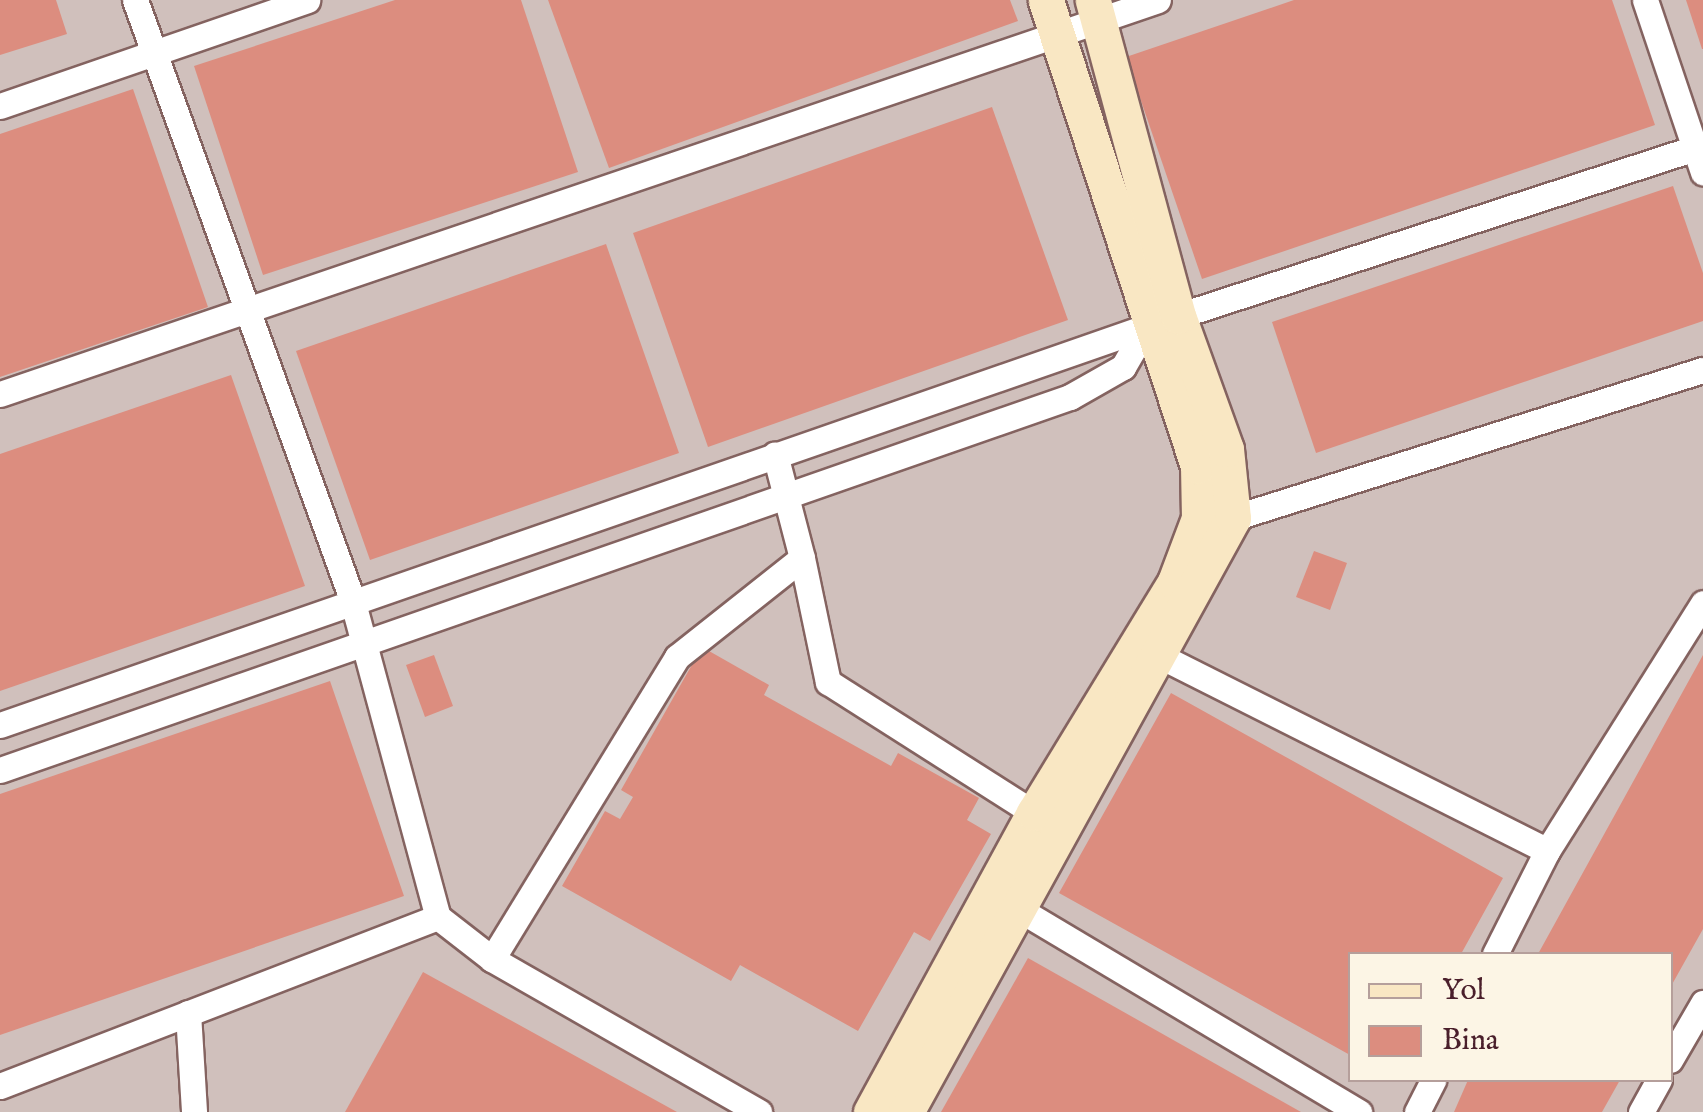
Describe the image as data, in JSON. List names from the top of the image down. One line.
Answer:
{"legend":["Yol","Bina"]}
